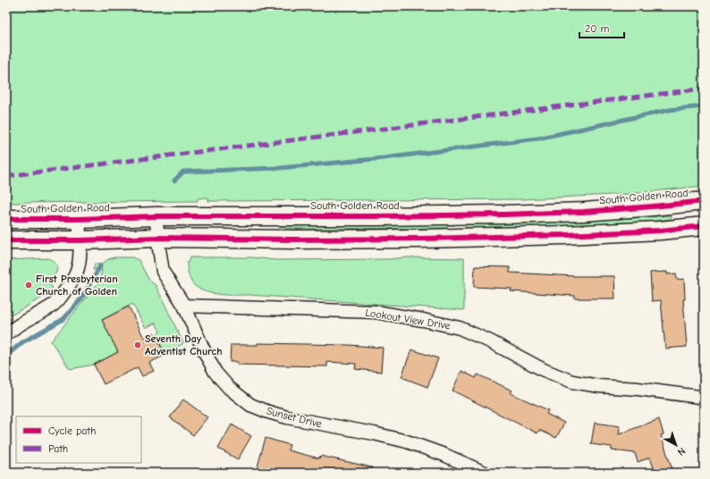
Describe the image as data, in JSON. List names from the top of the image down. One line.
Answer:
{"streets":{"main road":["South Golden Road"],"street":["Lookout View Drive","Sunset Drive"]},"crossings":[["South Golden Road","Sunset Drive"],["Lookout View Drive","Sunset Drive"]],"places":["First Presbyterian Church of Golden","Seventh Day Adventist Church"],"legend":["Cycle path","Path"],"scale_bar":"20 m","north":"bottom right"}
